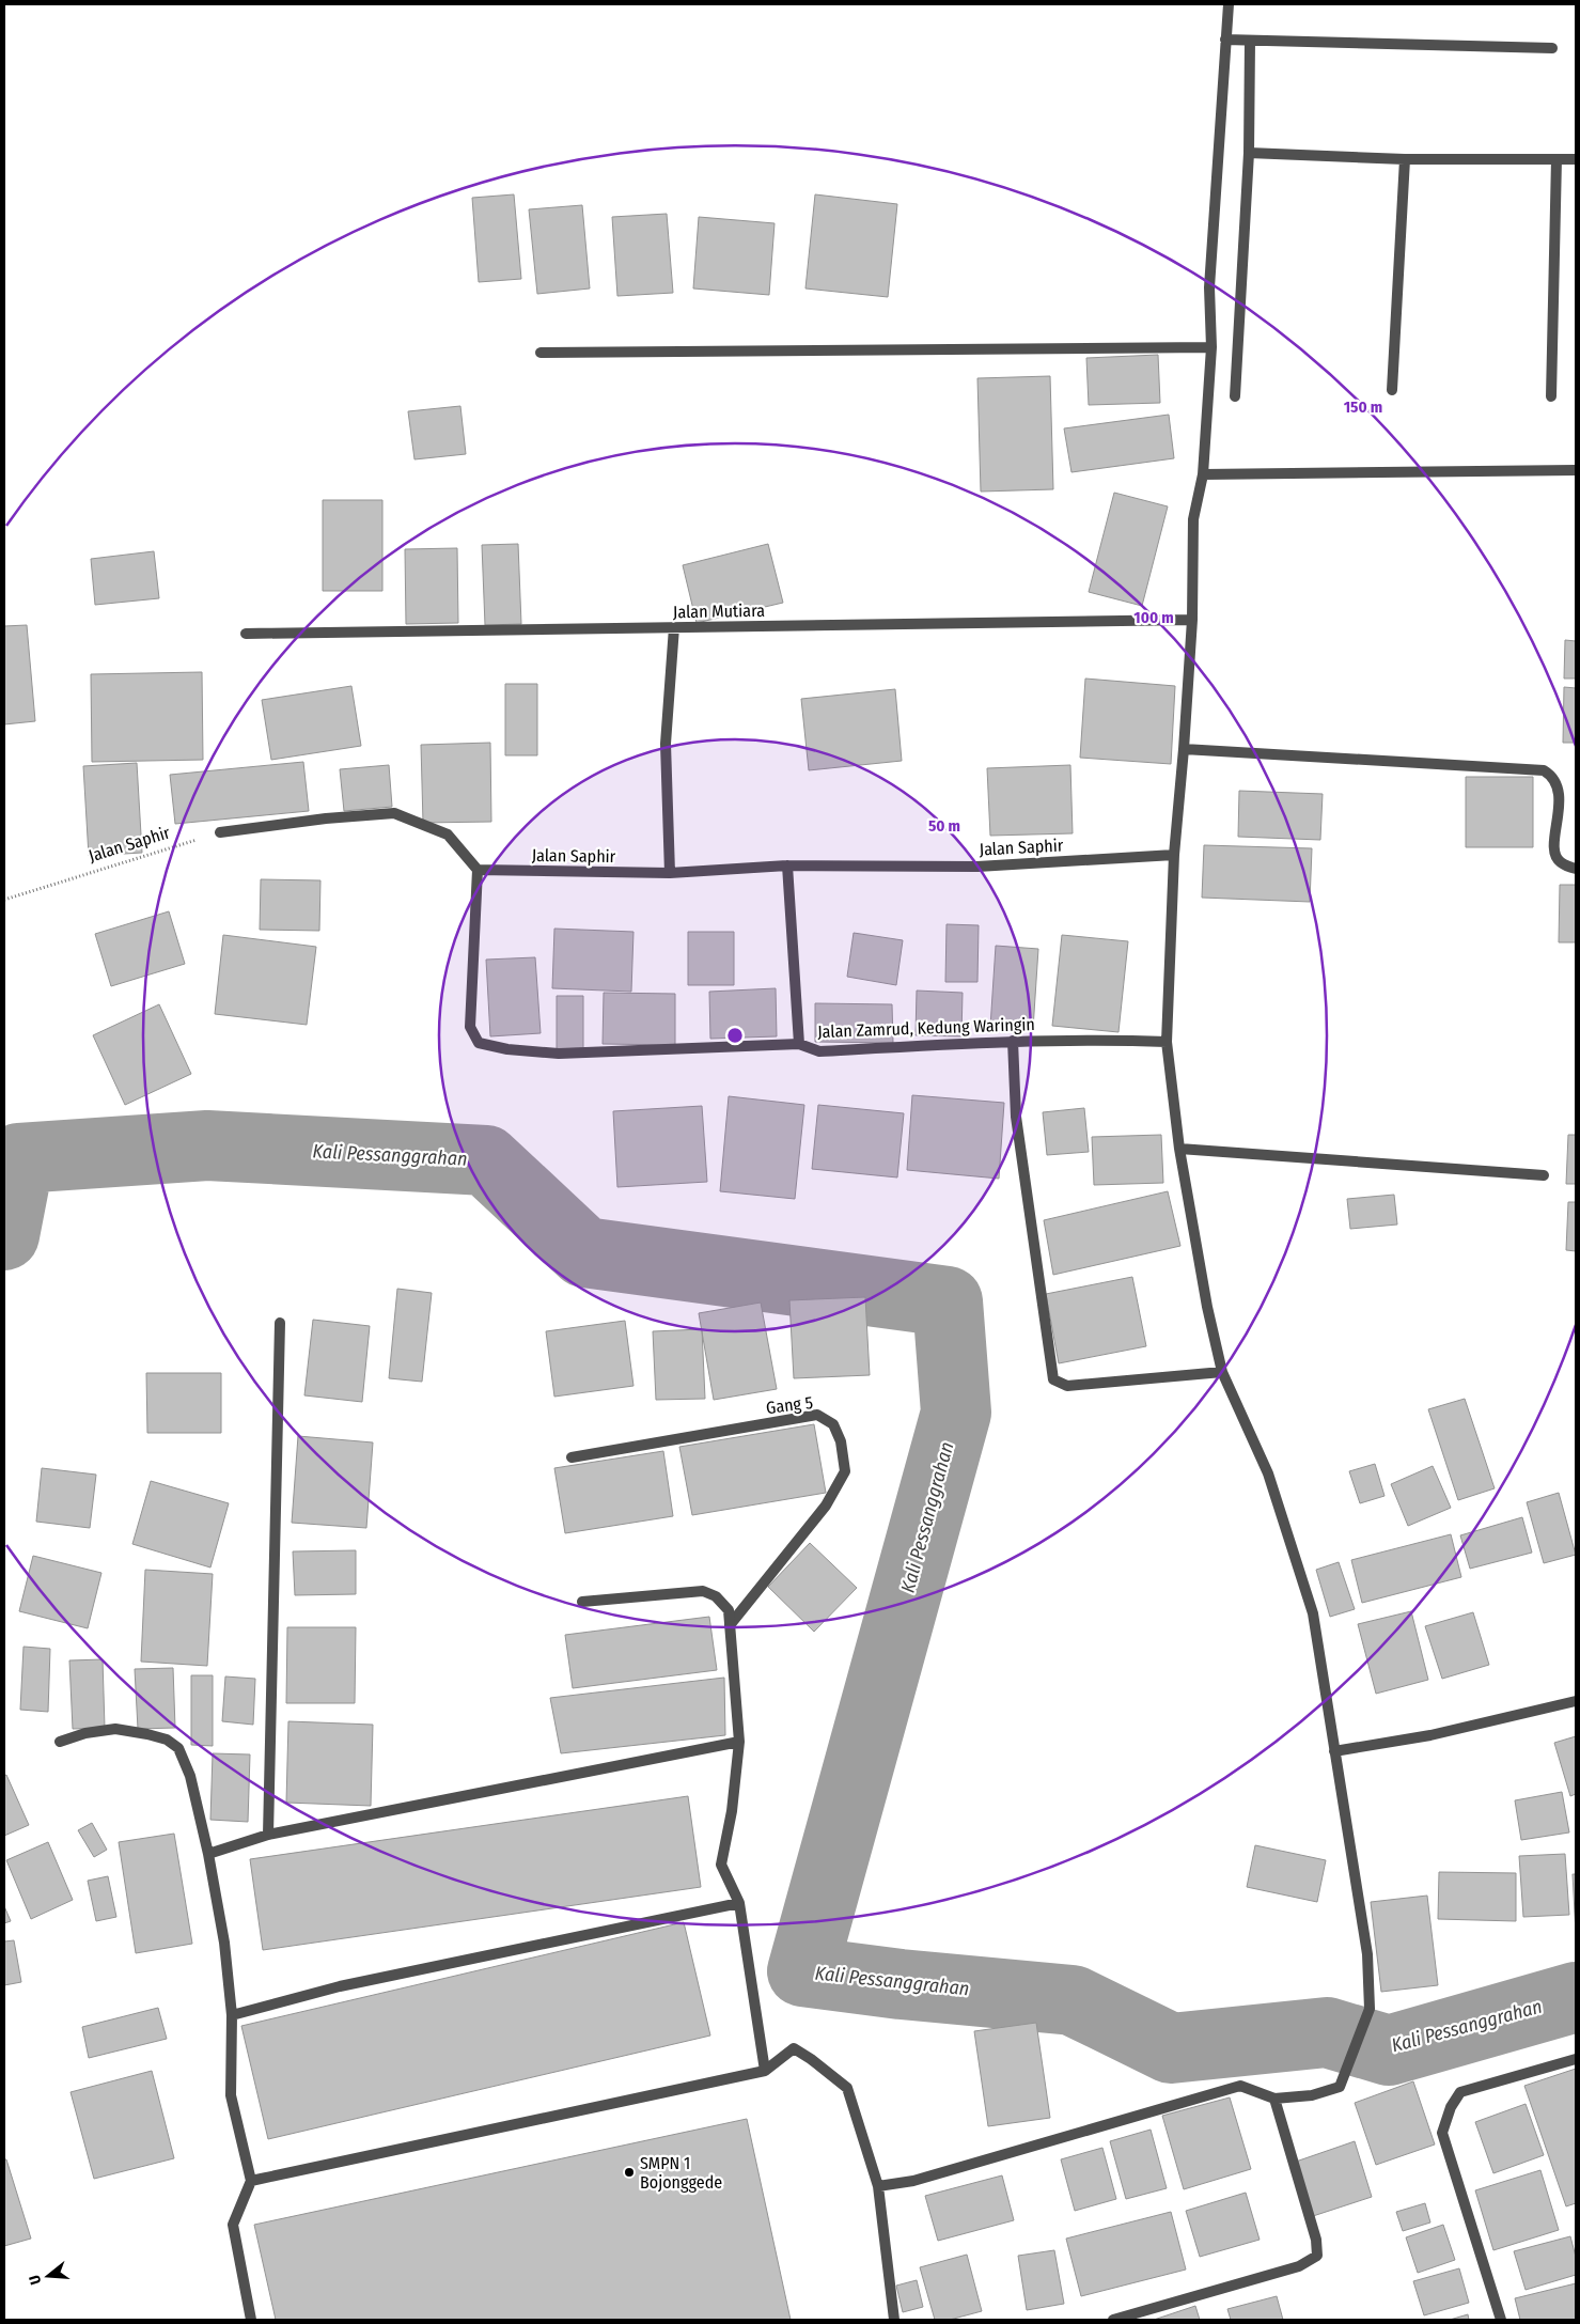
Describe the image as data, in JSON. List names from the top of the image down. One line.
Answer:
{"streets":{"street":["Jalan Mutiara","Jalan Saphir","Jalan Zamrud, Kedung Waringin","Gang 5"]},"crossings":[["Jalan Saphir","Jalan Zamrud, Kedung Waringin"]],"water":["Kali Pessanggrahan"],"places":["SMPN 1 Bojonggede"],"north":"left","rings":["150 m","100 m","50 m"]}
